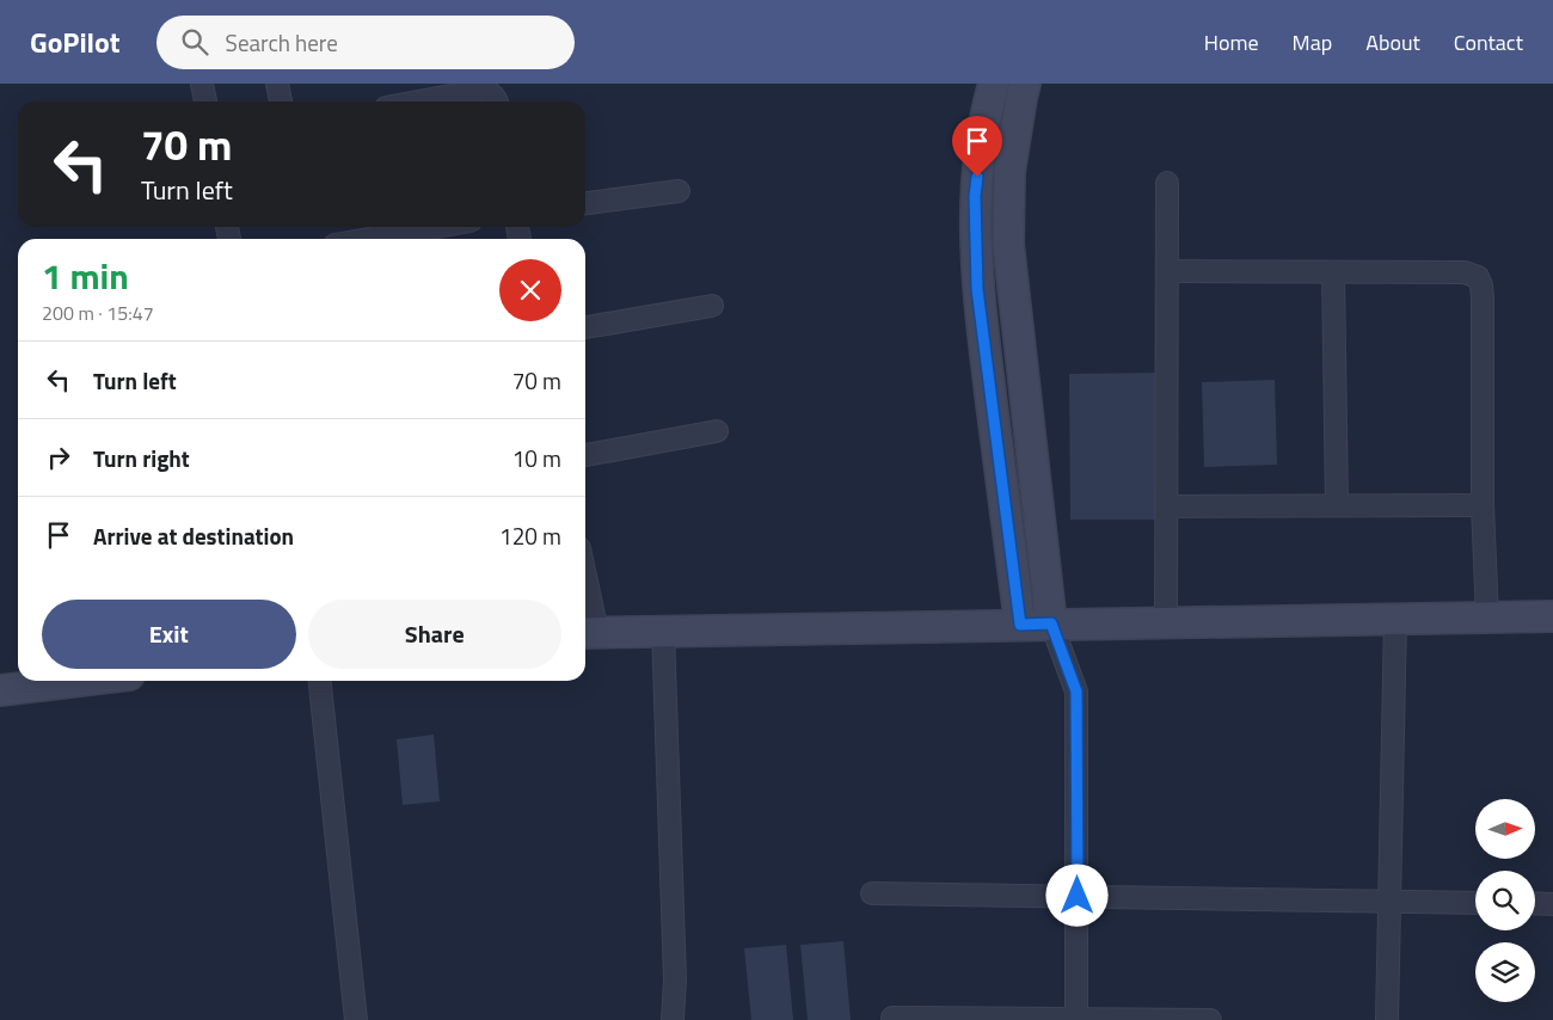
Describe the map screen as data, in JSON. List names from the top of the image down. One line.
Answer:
{"north":"right","page":{"header":"GoPilot","search":"Search here","nav":["Home","Map","About","Contact"],"turn":["70 m","Turn left"],"heading":["1 min","200 m · 15:47"],"list":[{"name":"Turn left","value":"70 m"},{"name":"Turn right","value":"10 m"},{"name":"Arrive at destination","value":"120 m"}],"buttons":["Exit","Share"]}}
